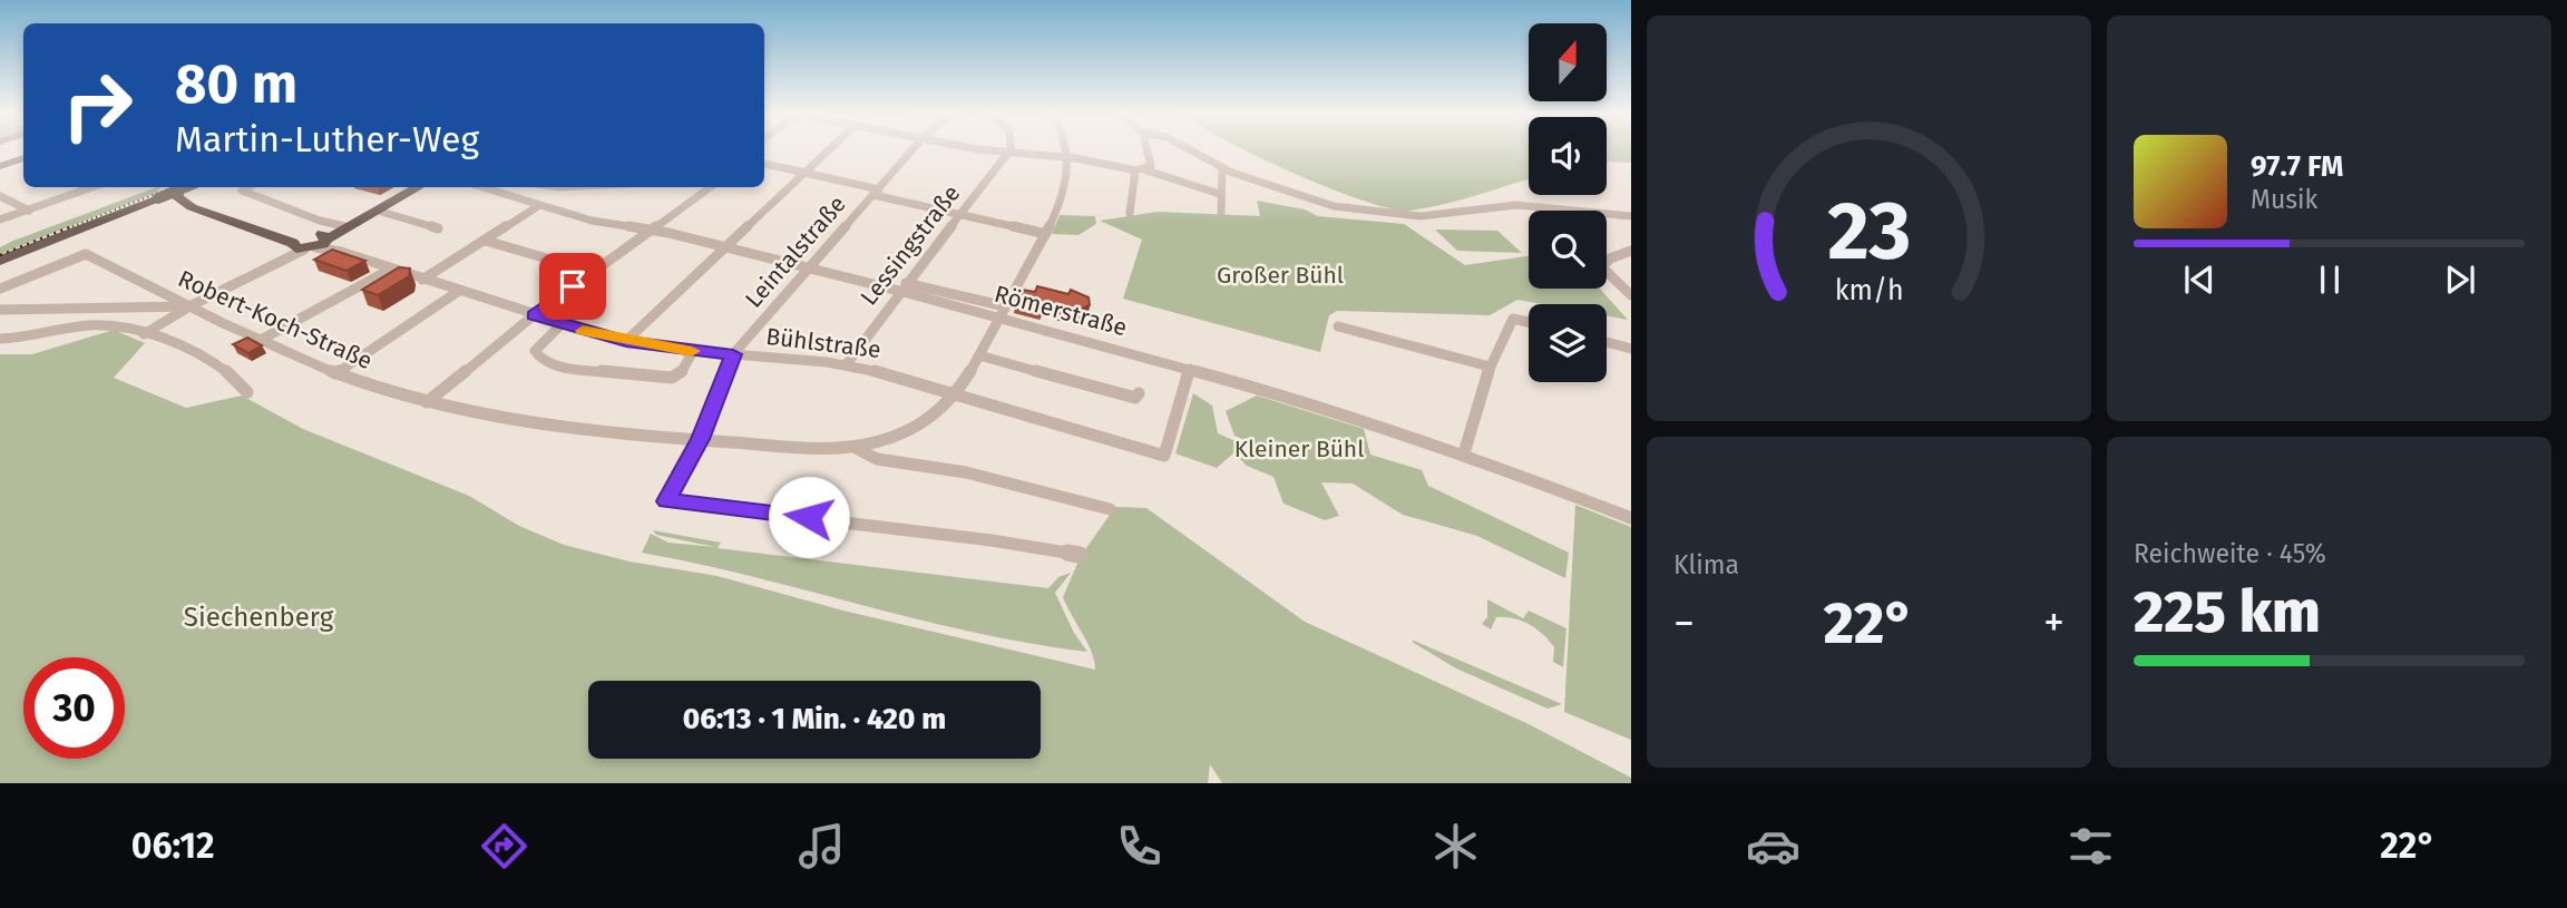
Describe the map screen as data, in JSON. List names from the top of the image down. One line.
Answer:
{"streets":{"street":["Lessingstraße","Leintalstraße","Römerstraße","Robert-Koch-Straße","Bühlstraße"]},"crossings":[["Lessingstraße","Römerstraße"],["Lessingstraße","Bühlstraße"],["Leintalstraße","Römerstraße"],["Leintalstraße","Robert-Koch-Straße"],["Leintalstraße","Bühlstraße"],["Römerstraße","Robert-Koch-Straße"],["Römerstraße","Bühlstraße"],["Robert-Koch-Straße","Bühlstraße"]],"parks":["Großer Bühl","Kleiner Bühl","Siechenberg"],"north":"top","page":{"turn":["80 m","Martin-Luther-Weg"],"song":["97.7 FM","Musik"],"tile":["Klima",["Reichweite · 45%","225 km"]],"heat":["−","22°","+"],"limit":"30","trip":"06:13 · 1 Min. · 420 m","tabs":["06:12","22°"],"gauge":["23","km/h"]}}
